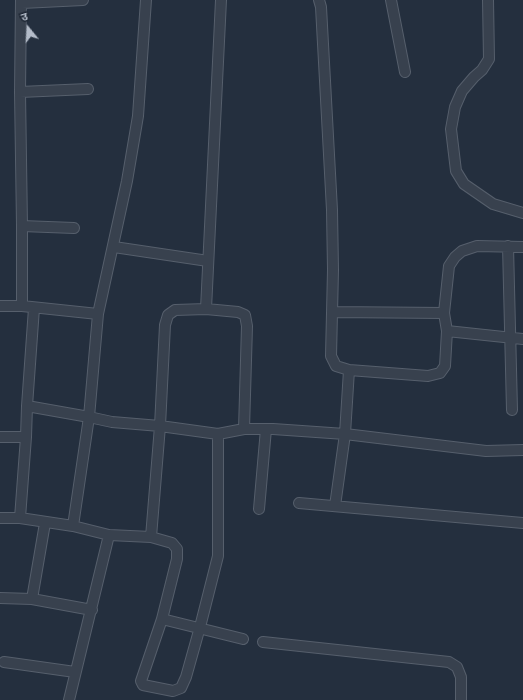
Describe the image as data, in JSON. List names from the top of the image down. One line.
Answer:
{"north":"top"}
